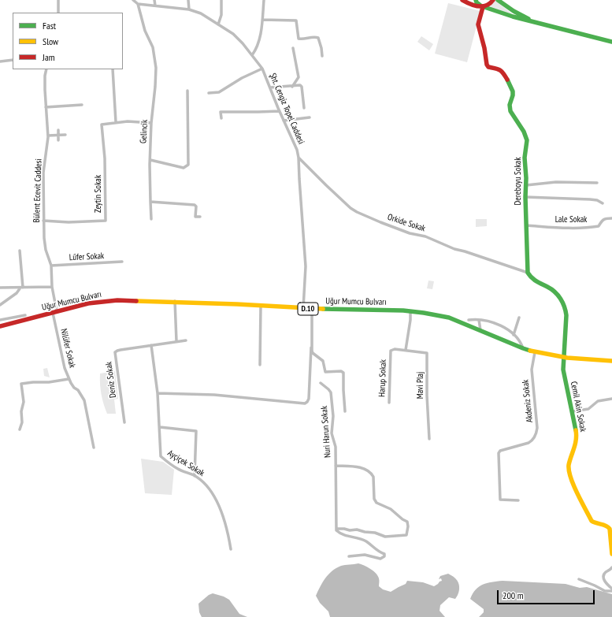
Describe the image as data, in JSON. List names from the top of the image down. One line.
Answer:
{"streets":{"street":["Şht. Cengiz Topel Caddesi","Gelincik","Dereboyu Sokak","Bülent Ecevit Caddesi","Zeytin Sokak","Lale Sokak","Orkide Sokak","Lűfer Sokak","Uğur Mumcu Bulvarı","D.10","Nilüfer Sokak","Harup Sokak","Deniz Sokak","Mavi Plaj","Akdeniz Sokak","Cemil Akin Sokak","Nuri Harun Sokak","Ayçiçek Sokak"]},"crossings":[["Şht. Cengiz Topel Caddesi","Gelincik"],["Şht. Cengiz Topel Caddesi","Orkide Sokak"],["Şht. Cengiz Topel Caddesi","Uğur Mumcu Bulvarı"],["Dereboyu Sokak","Lale Sokak"],["Dereboyu Sokak","Orkide Sokak"],["Bülent Ecevit Caddesi","Zeytin Sokak"],["Bülent Ecevit Caddesi","Lűfer Sokak"],["Bülent Ecevit Caddesi","Uğur Mumcu Bulvarı"],["Bülent Ecevit Caddesi","Nilüfer Sokak"],["Uğur Mumcu Bulvarı","Nilüfer Sokak"],["Uğur Mumcu Bulvarı","Akdeniz Sokak"],["Uğur Mumcu Bulvarı","Cemil Akin Sokak"],["Harup Sokak","Mavi Plaj"],["Deniz Sokak","Ayçiçek Sokak"]],"legend":["Fast","Slow","Jam"],"scale_bar":"200 m"}
